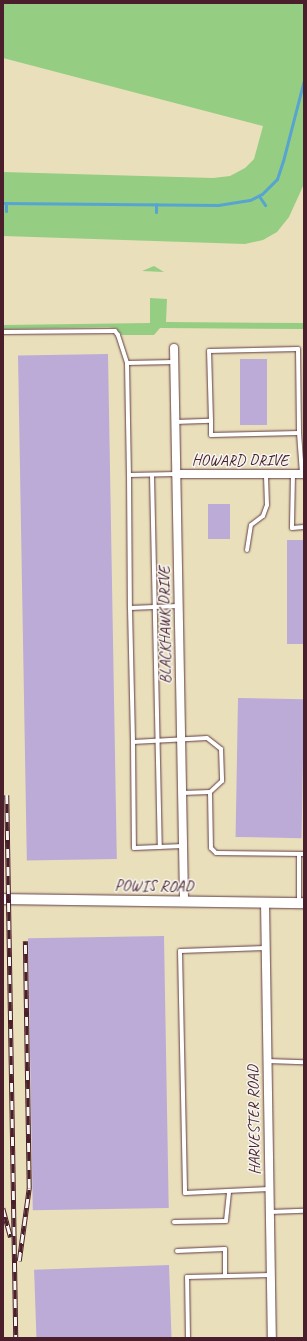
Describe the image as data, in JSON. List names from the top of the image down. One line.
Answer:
{"streets":{"street":["HOWARD DRIVE","BLACKHAWK DRIVE","POWIS ROAD","HARVESTER ROAD"]},"crossings":[["HOWARD DRIVE","BLACKHAWK DRIVE"],["BLACKHAWK DRIVE","POWIS ROAD"],["POWIS ROAD","HARVESTER ROAD"]]}
